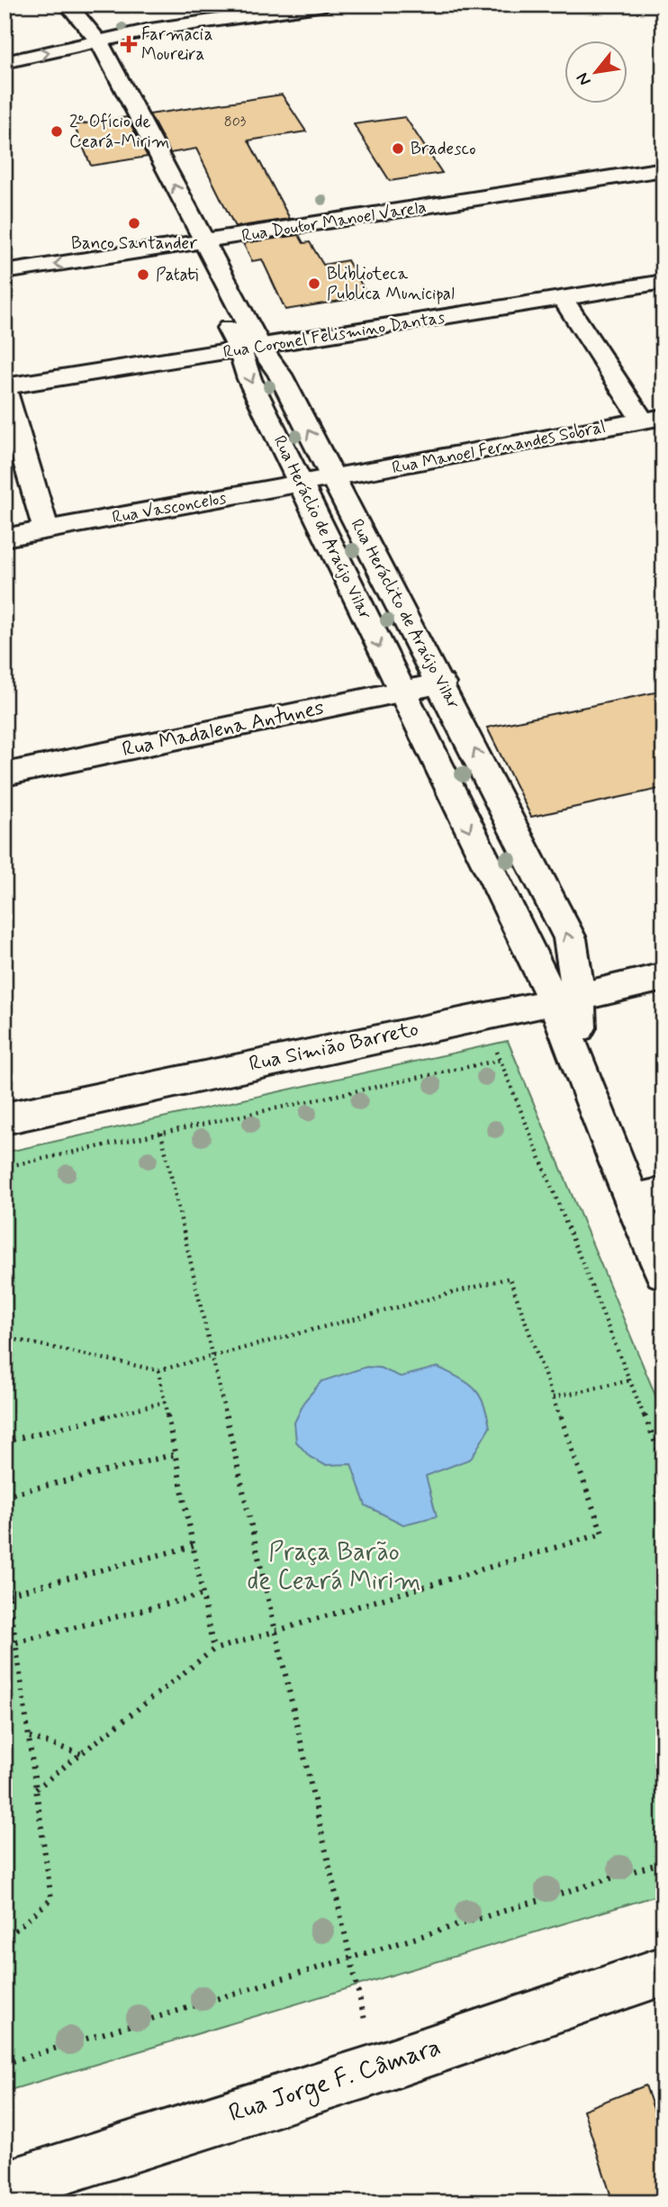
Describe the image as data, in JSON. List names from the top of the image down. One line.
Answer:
{"streets":{"main road":["Rua Doutor Manoel Varela","Rua Coronel Felismino Dantas","Rua Manoel Fernandes Sobral","Rua Vasconcelos","Rua Heráclio de Araújo Vilar","Rua Heráclito de Araújo Vilar","Rua Madalena Antunes","Rua Simião Barreto","Rua Jorge F. Câmara"]},"crossings":[["Rua Doutor Manoel Varela","Rua Heráclio de Araújo Vilar"],["Rua Coronel Felismino Dantas","Rua Heráclio de Araújo Vilar"],["Rua Coronel Felismino Dantas","Rua Heráclito de Araújo Vilar"],["Rua Manoel Fernandes Sobral","Rua Vasconcelos"],["Rua Manoel Fernandes Sobral","Rua Heráclito de Araújo Vilar"],["Rua Vasconcelos","Rua Heráclio de Araújo Vilar"],["Rua Vasconcelos","Rua Heráclito de Araújo Vilar"],["Rua Heráclio de Araújo Vilar","Rua Heráclito de Araújo Vilar"],["Rua Heráclio de Araújo Vilar","Rua Madalena Antunes"],["Rua Heráclio de Araújo Vilar","Rua Simião Barreto"],["Rua Heráclito de Araújo Vilar","Rua Madalena Antunes"],["Rua Heráclito de Araújo Vilar","Rua Simião Barreto"]],"one_way":["Rua Heráclio de Araújo Vilar","Rua Heráclito de Araújo Vilar"],"parks":["Praça Barão de Ceará Mirim"],"places":{"health":["Farmacia Moureira"],"other":["2º Ofício de Ceará-Mirim","Bradesco","Banco Santander","Patati","Bliblioteca Publica Municipal"]},"house_numbers":["803"],"north":"bottom left"}
